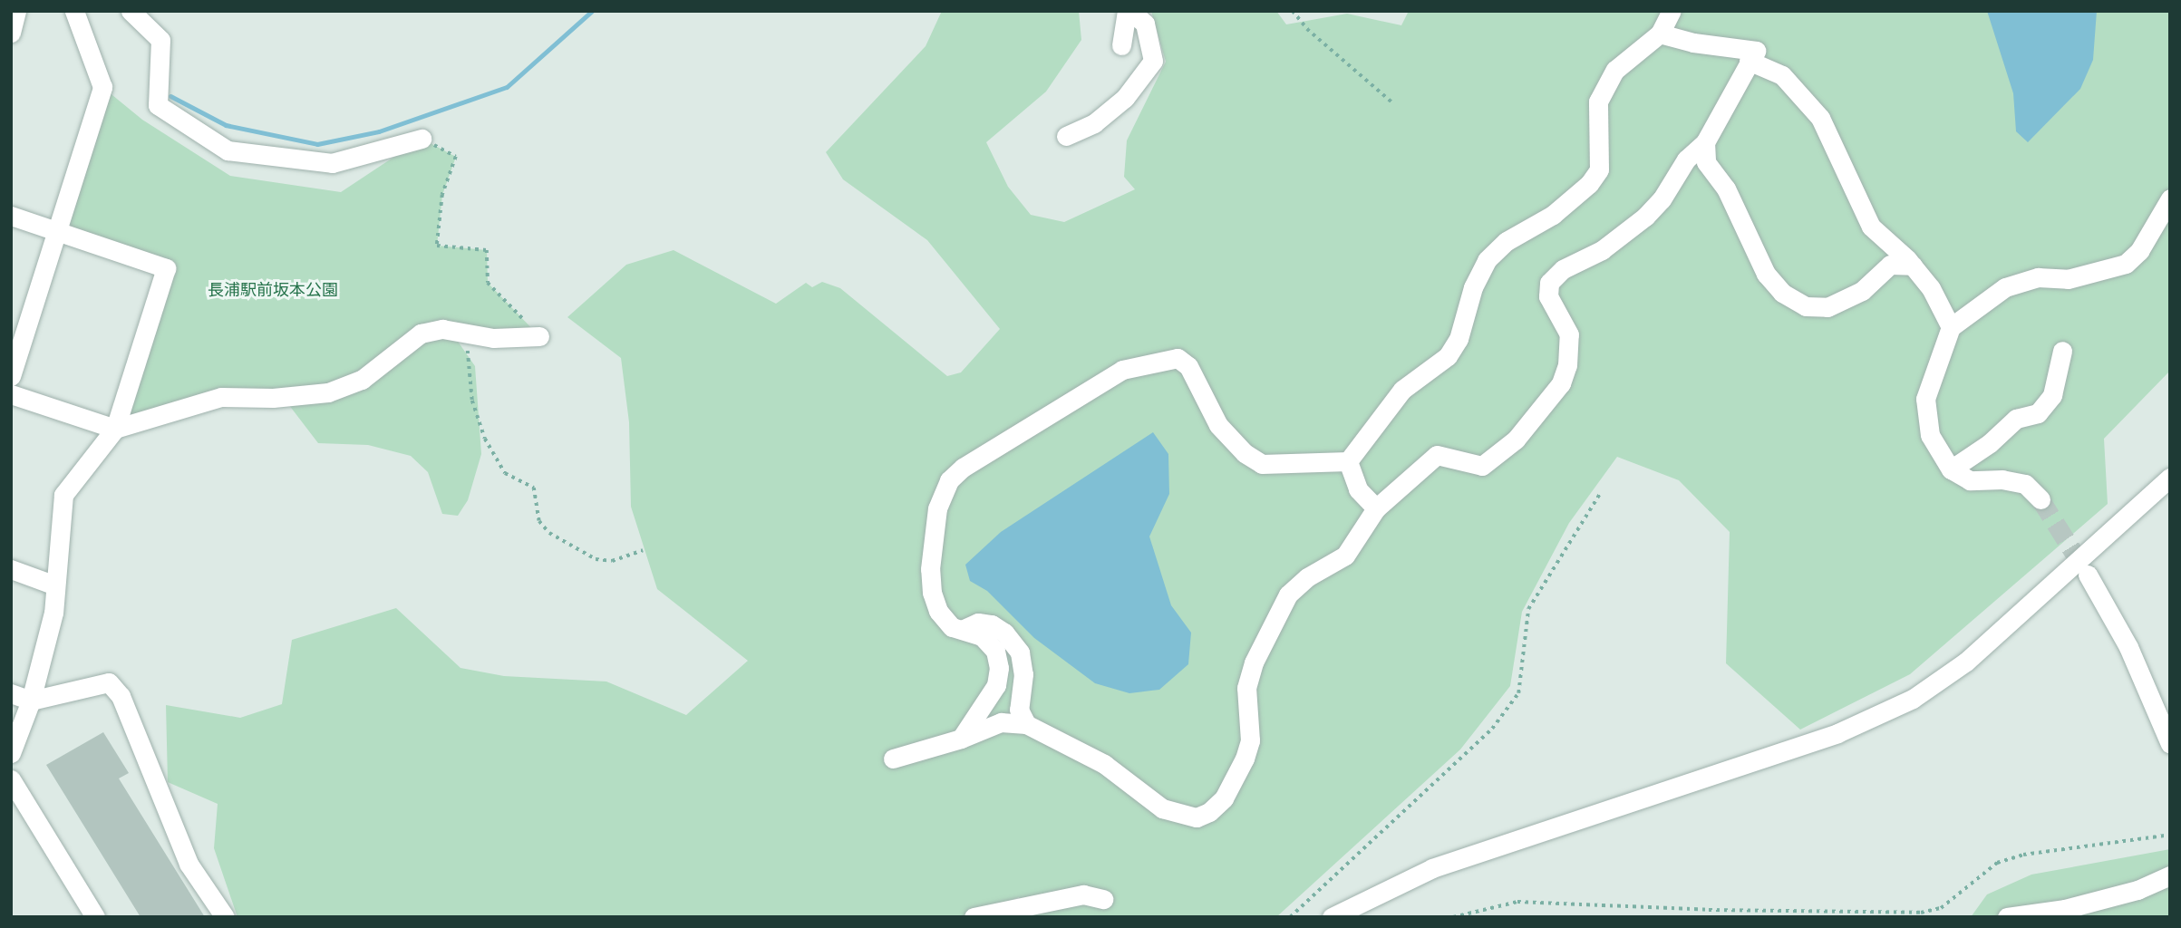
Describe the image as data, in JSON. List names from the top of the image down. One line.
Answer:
{"parks":["長浦駅前坂本公園"]}
